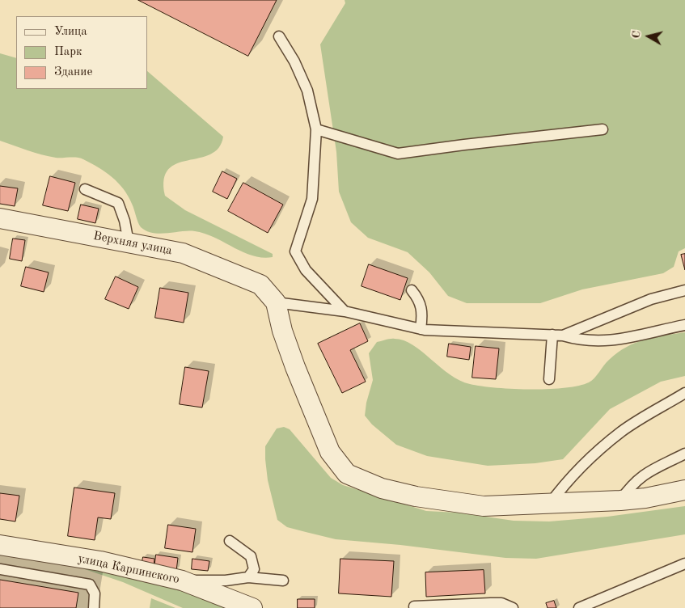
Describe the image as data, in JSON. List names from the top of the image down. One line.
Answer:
{"streets":{"street":["Верхняя улица","улица Карпинского"]},"legend":["Улица","Парк","Здание"],"north":"left"}
